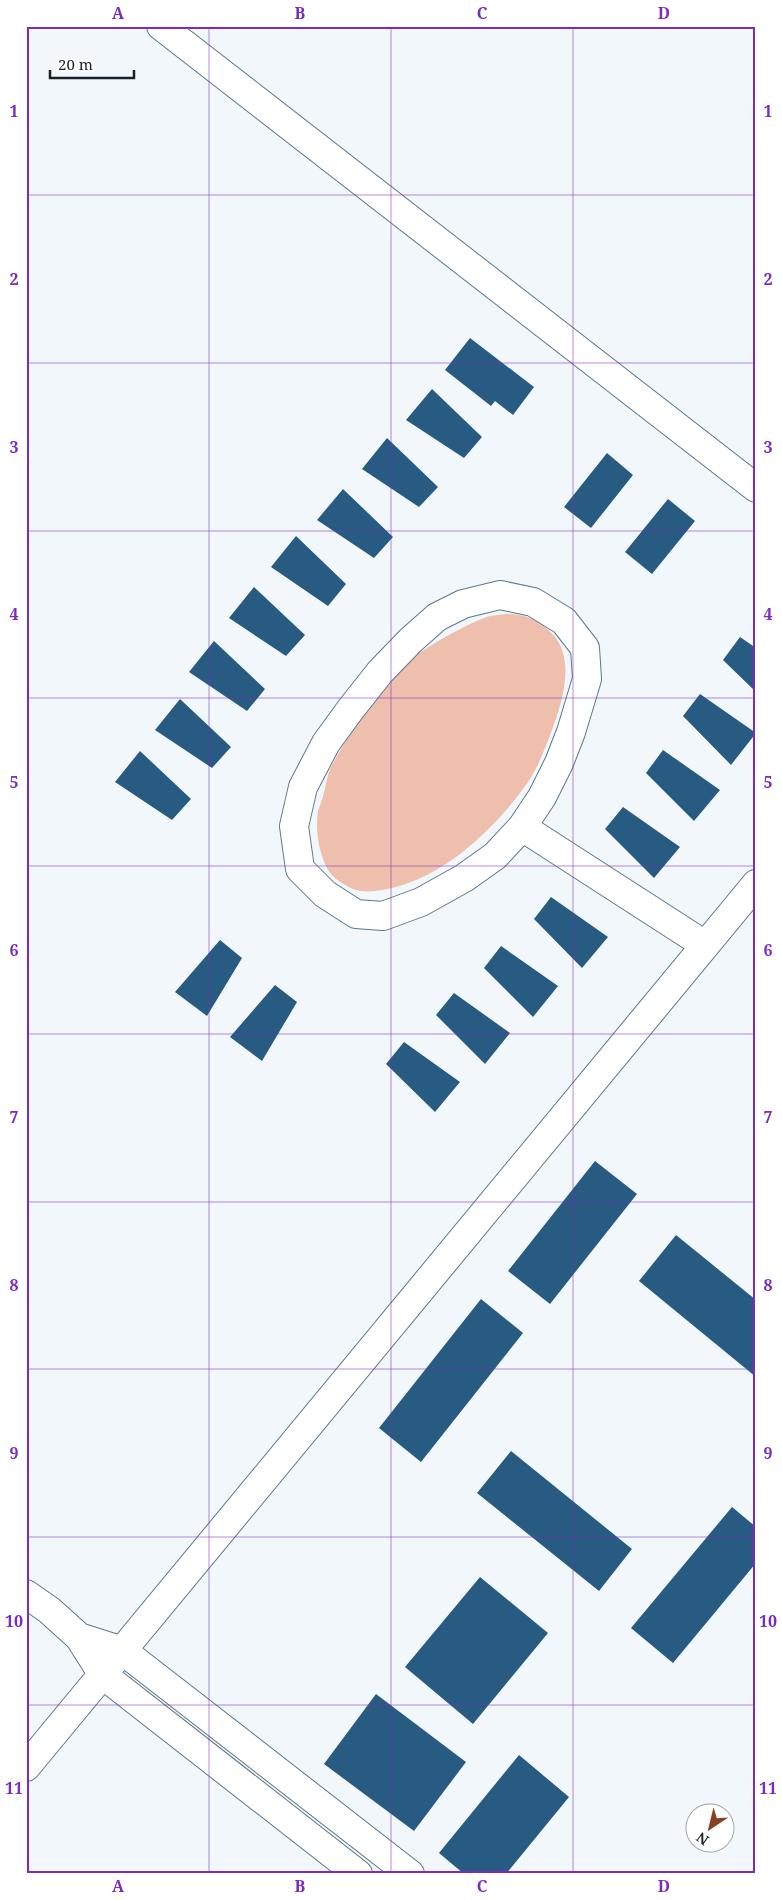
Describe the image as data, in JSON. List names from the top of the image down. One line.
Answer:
{"scale_bar":"20 m","north":"bottom left","grid":{"columns":["A","B","C","D"],"rows":["1","2","3","4","5","6","7","8","9","10","11"]}}
